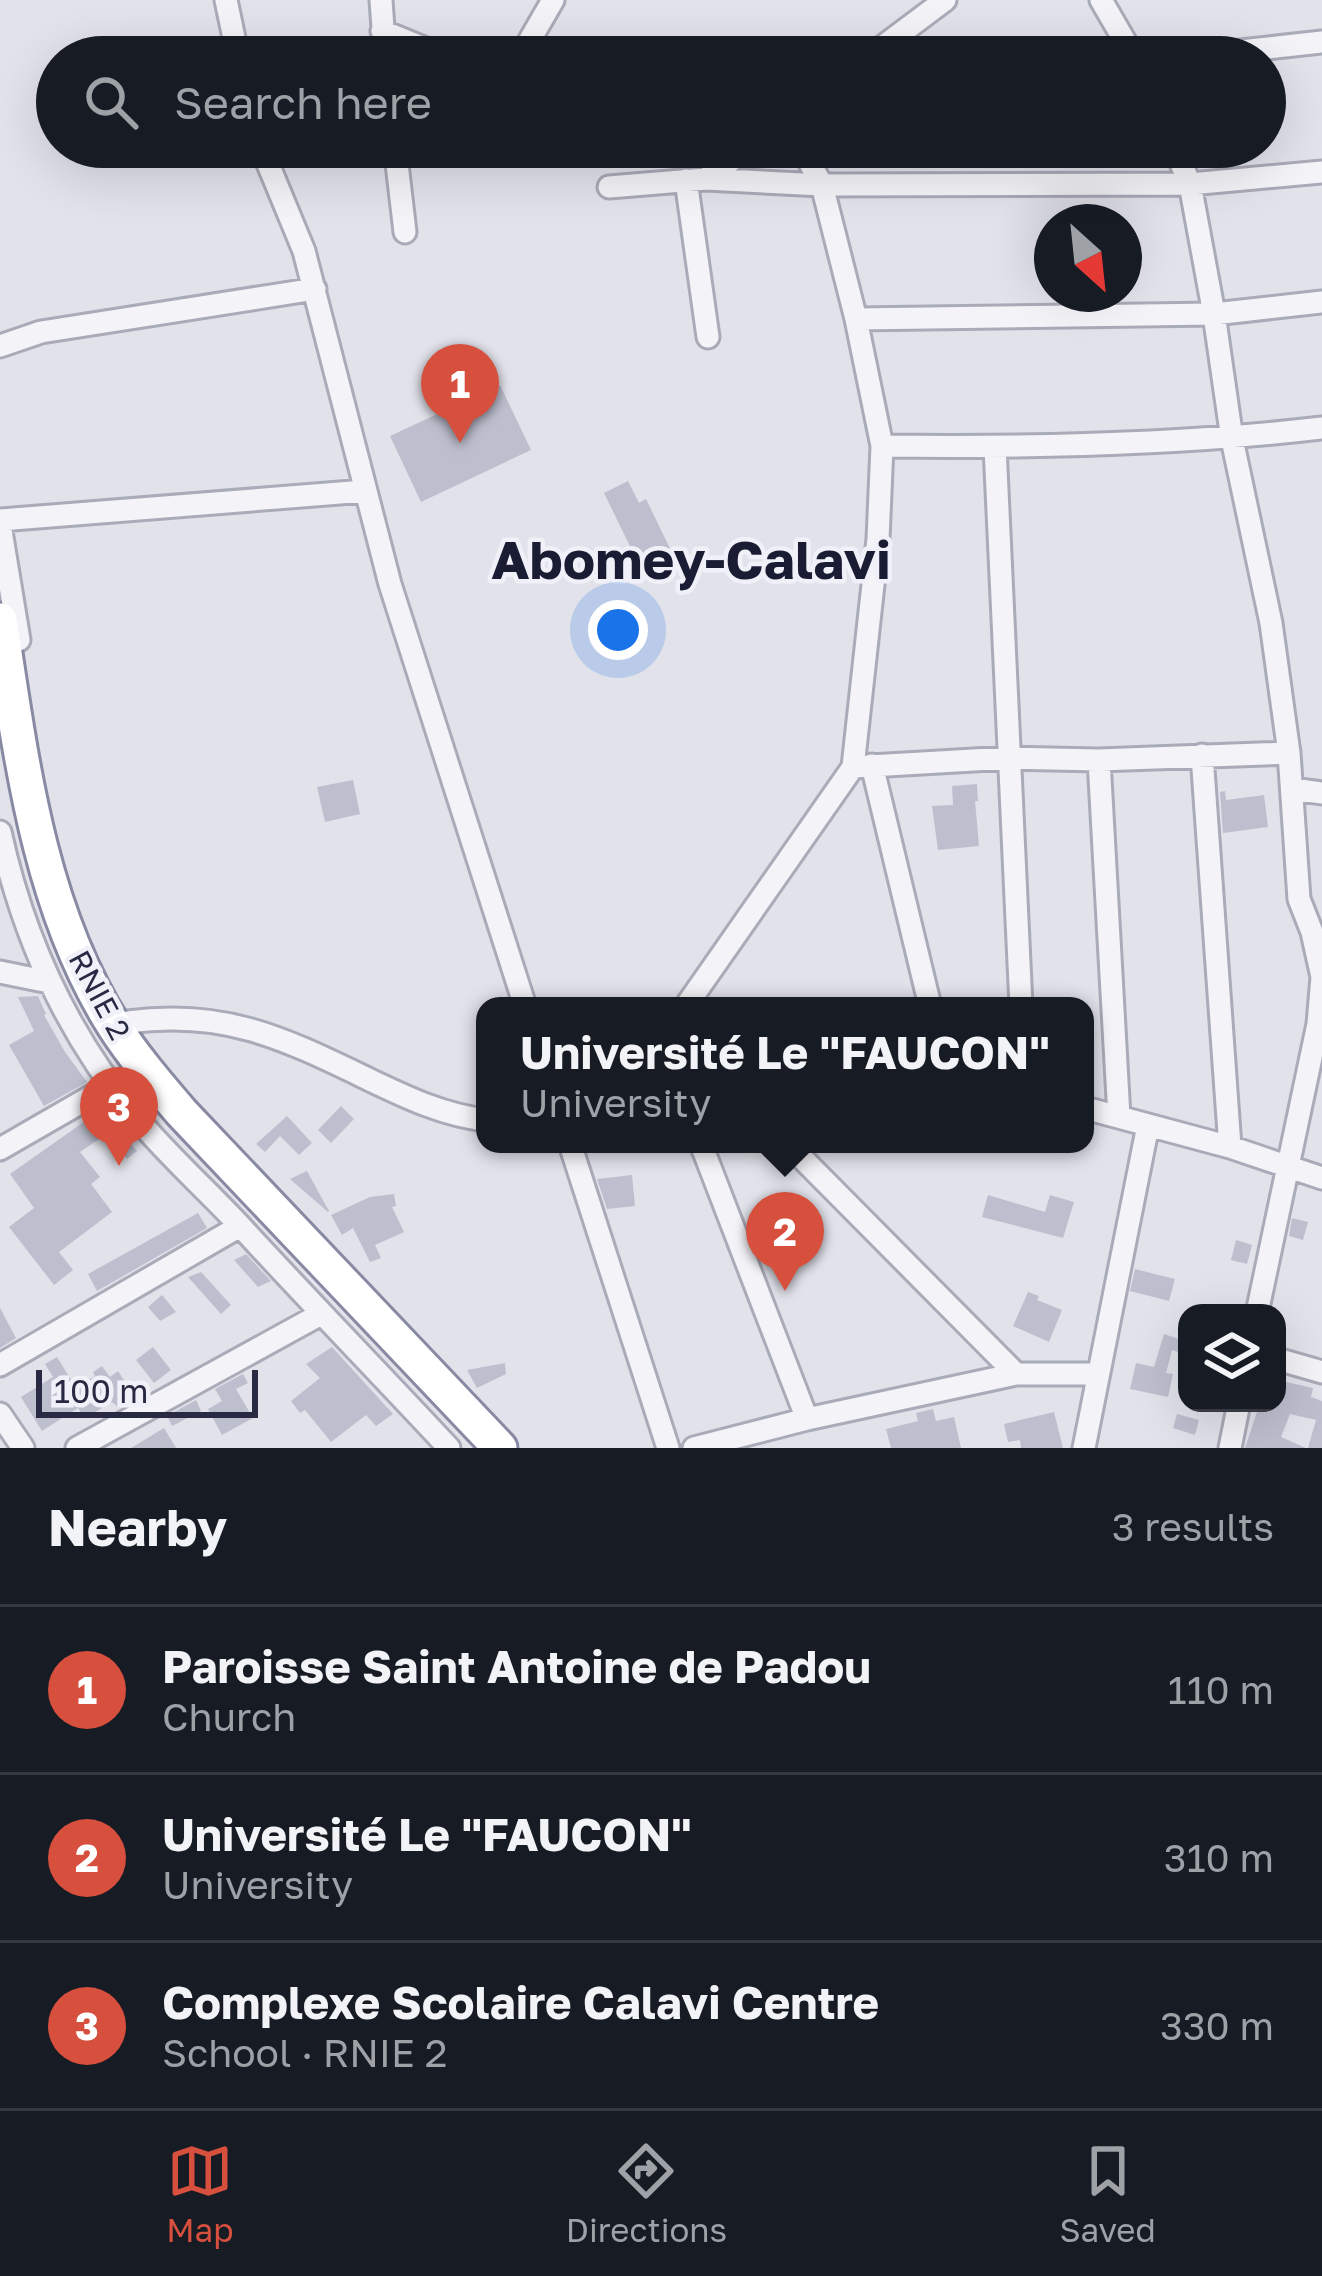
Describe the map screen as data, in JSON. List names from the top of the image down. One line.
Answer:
{"streets":{"highway":["RNIE 2"]},"districts":["Abomey-Calavi"],"scale_bar":"100 m","north":"bottom right","page":{"search":"Search here","pins":["1","3","2"],"popup":["Université Le \"FAUCON\"","University"],"scale":"100 m","heading":["Nearby","3 results"],"list":[{"mark":"1","name":"Paroisse Saint Antoine de Padou","note":"Church","value":"110 m"},{"mark":"2","name":"Université Le \"FAUCON\"","note":"University","value":"310 m"},{"mark":"3","name":"Complexe Scolaire Calavi Centre","note":"School · RNIE 2","value":"330 m"}],"nav":["Map","Directions","Saved"]}}
